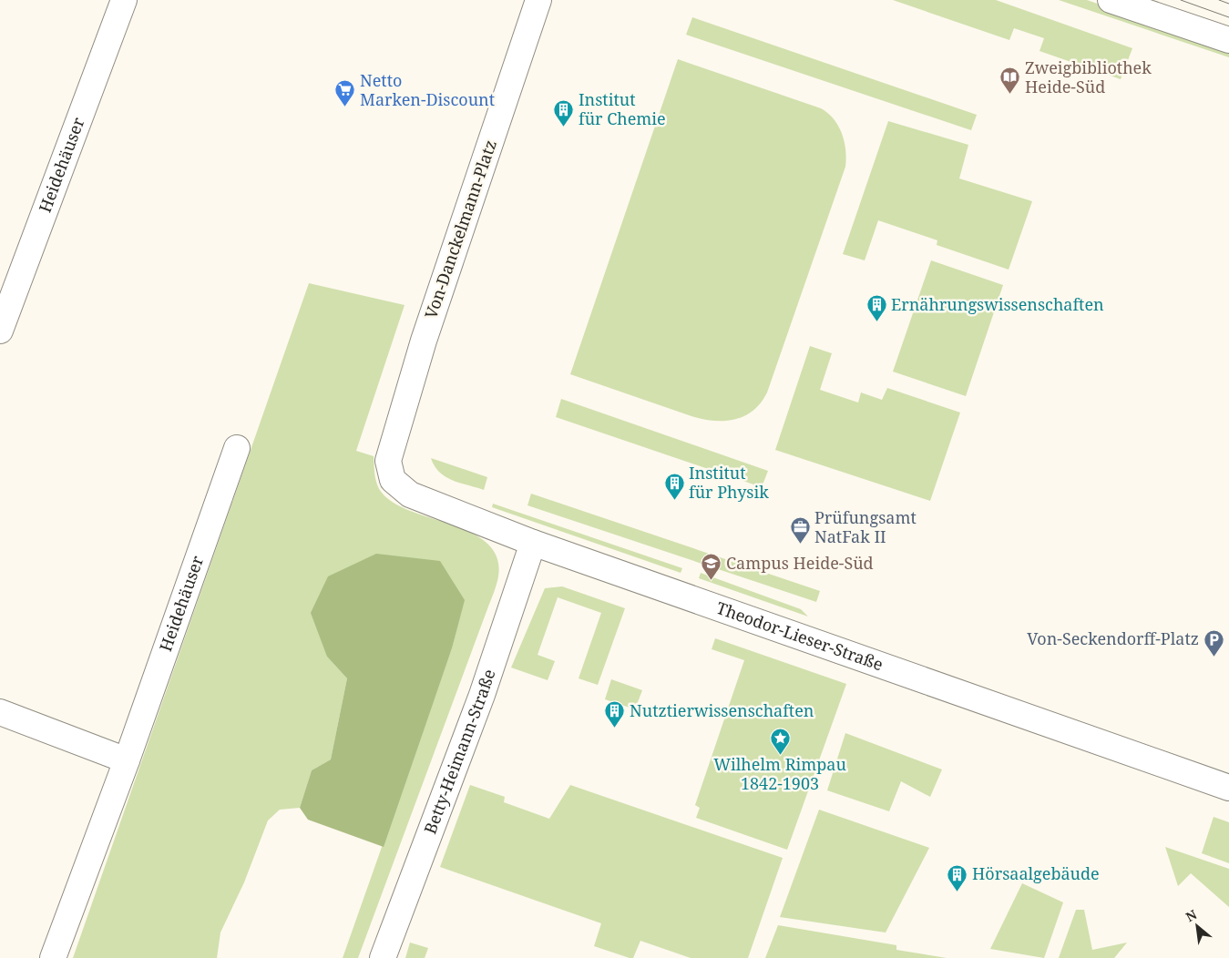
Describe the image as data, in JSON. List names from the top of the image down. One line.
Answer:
{"streets":{"street":["Heidehäuser","Von-Danckelmann-Platz","Theodor-Lieser-Straße","Betty-Heimann-Straße"]},"crossings":[["Von-Danckelmann-Platz","Theodor-Lieser-Straße"],["Theodor-Lieser-Straße","Betty-Heimann-Straße"]],"places":{"library":["Zweigbibliothek Heide-Süd"],"supermarket":["Netto Marken-Discount"],"building":["Institut für Chemie","Ernährungswissenschaften","Institut für Physik","Nutztierwissenschaften","Hörsaalgebäude"],"office":["Prüfungsamt NatFak II"],"school or university":["Campus Heide-Süd"],"parking":["Von-Seckendorff-Platz"],"place":["Wilhelm Rimpau 1842-1903"]},"north":"top left"}
